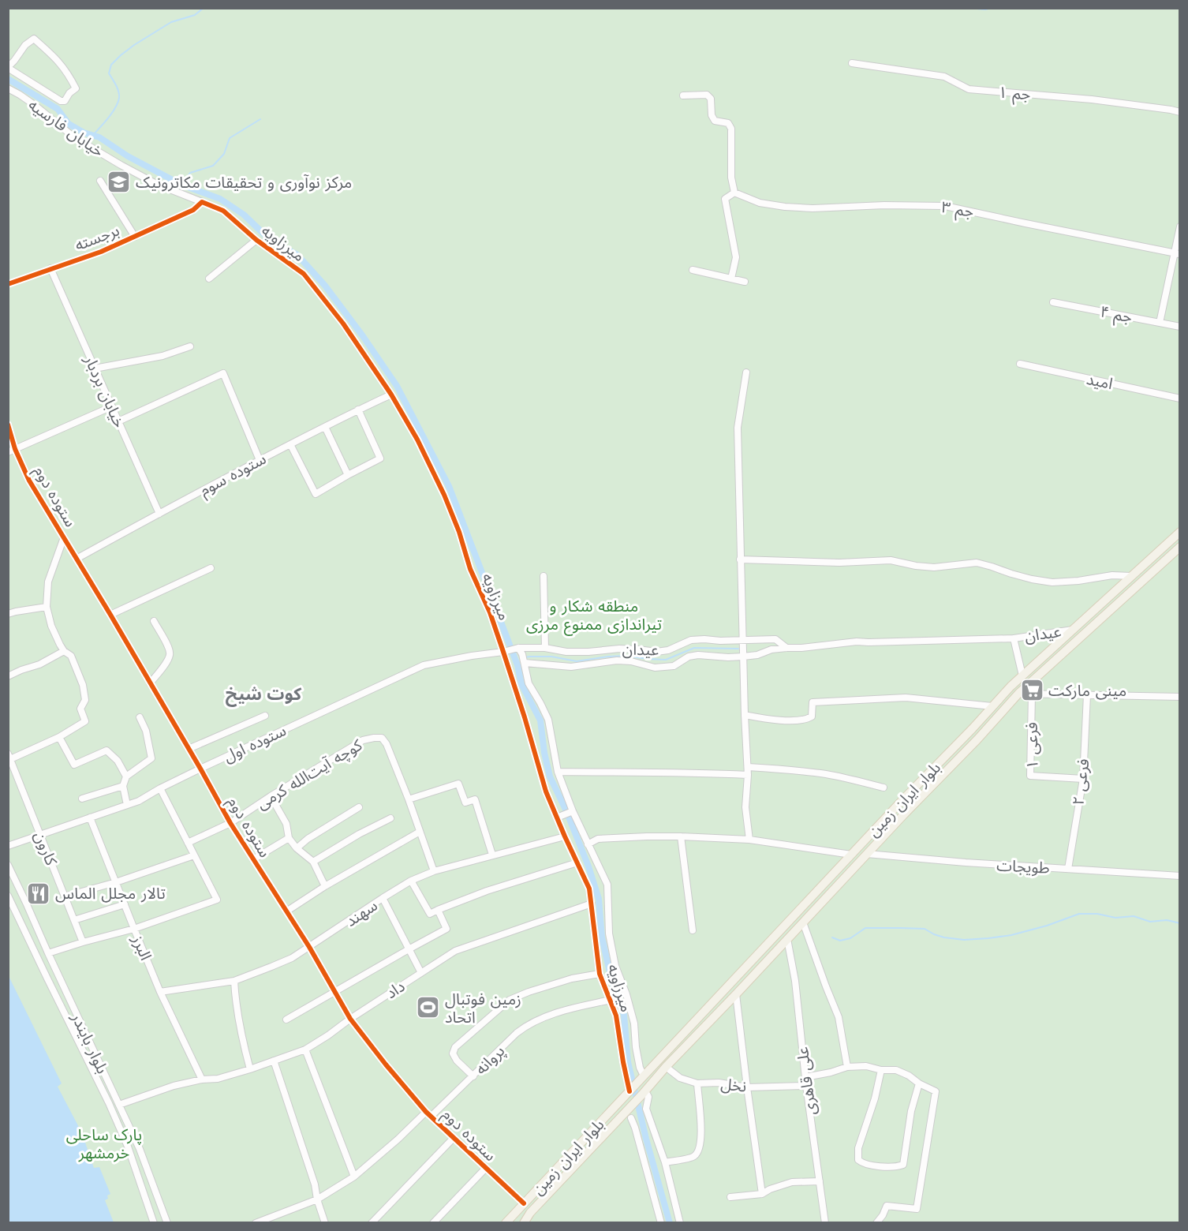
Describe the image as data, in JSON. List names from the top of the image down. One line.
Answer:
{"streets":{"main road":["بلوار ایران زمین"],"street":["جم ۱","خیابان فارسیه","جم ۳","برجسته","میرزاویه","جم ۴","امید","خیابان بردبار","ستوده سوم","ستوده دوم","عیدان","ستوده اول","فرعی ۱","کوچه آیت‌الله کرمی","فرعی ۲","کارون","طویجات","سهند","البرز","داد","بلوار بایندر","پروانه","علی قاهری","نخل"]},"crossings":[["خیابان فارسیه","برجسته"],["خیابان فارسیه","میرزاویه"],["برجسته","میرزاویه"],["برجسته","خیابان بردبار"],["میرزاویه","ستوده سوم"],["میرزاویه","ستوده اول"],["میرزاویه","بلوار ایران زمین"],["میرزاویه","سهند"],["میرزاویه","داد"],["میرزاویه","پروانه"],["خیابان بردبار","ستوده سوم"],["ستوده سوم","ستوده دوم"],["ستوده دوم","ستوده اول"],["ستوده دوم","کوچه آیت‌الله کرمی"],["ستوده دوم","بلوار ایران زمین"],["ستوده دوم","سهند"],["ستوده دوم","داد"],["ستوده دوم","پروانه"],["عیدان","ستوده اول"],["عیدان","بلوار ایران زمین"],["ستوده اول","کارون"],["ستوده اول","البرز"],["فرعی ۱","فرعی ۲"],["کوچه آیت‌الله کرمی","سهند"],["فرعی ۲","طویجات"],["بلوار ایران زمین","طویجات"],["بلوار ایران زمین","علی قاهری"],["بلوار ایران زمین","نخل"],["سهند","البرز"],["البرز","داد"],["داد","بلوار بایندر"],["علی قاهری","نخل"]],"districts":["کوت شیخ"],"parks":["منطقه شکار و تیراندازی ممنوع مرزی","پارک ساحلی خرمشهر"],"places":{"school or university":["مرکز نوآوری و تحقیقات مکاترونیک"],"supermarket":["مینی مارکت"],"restaurant":["تالار مجلل الماس"],"sports":["زمین فوتبال اتحاد"]}}
